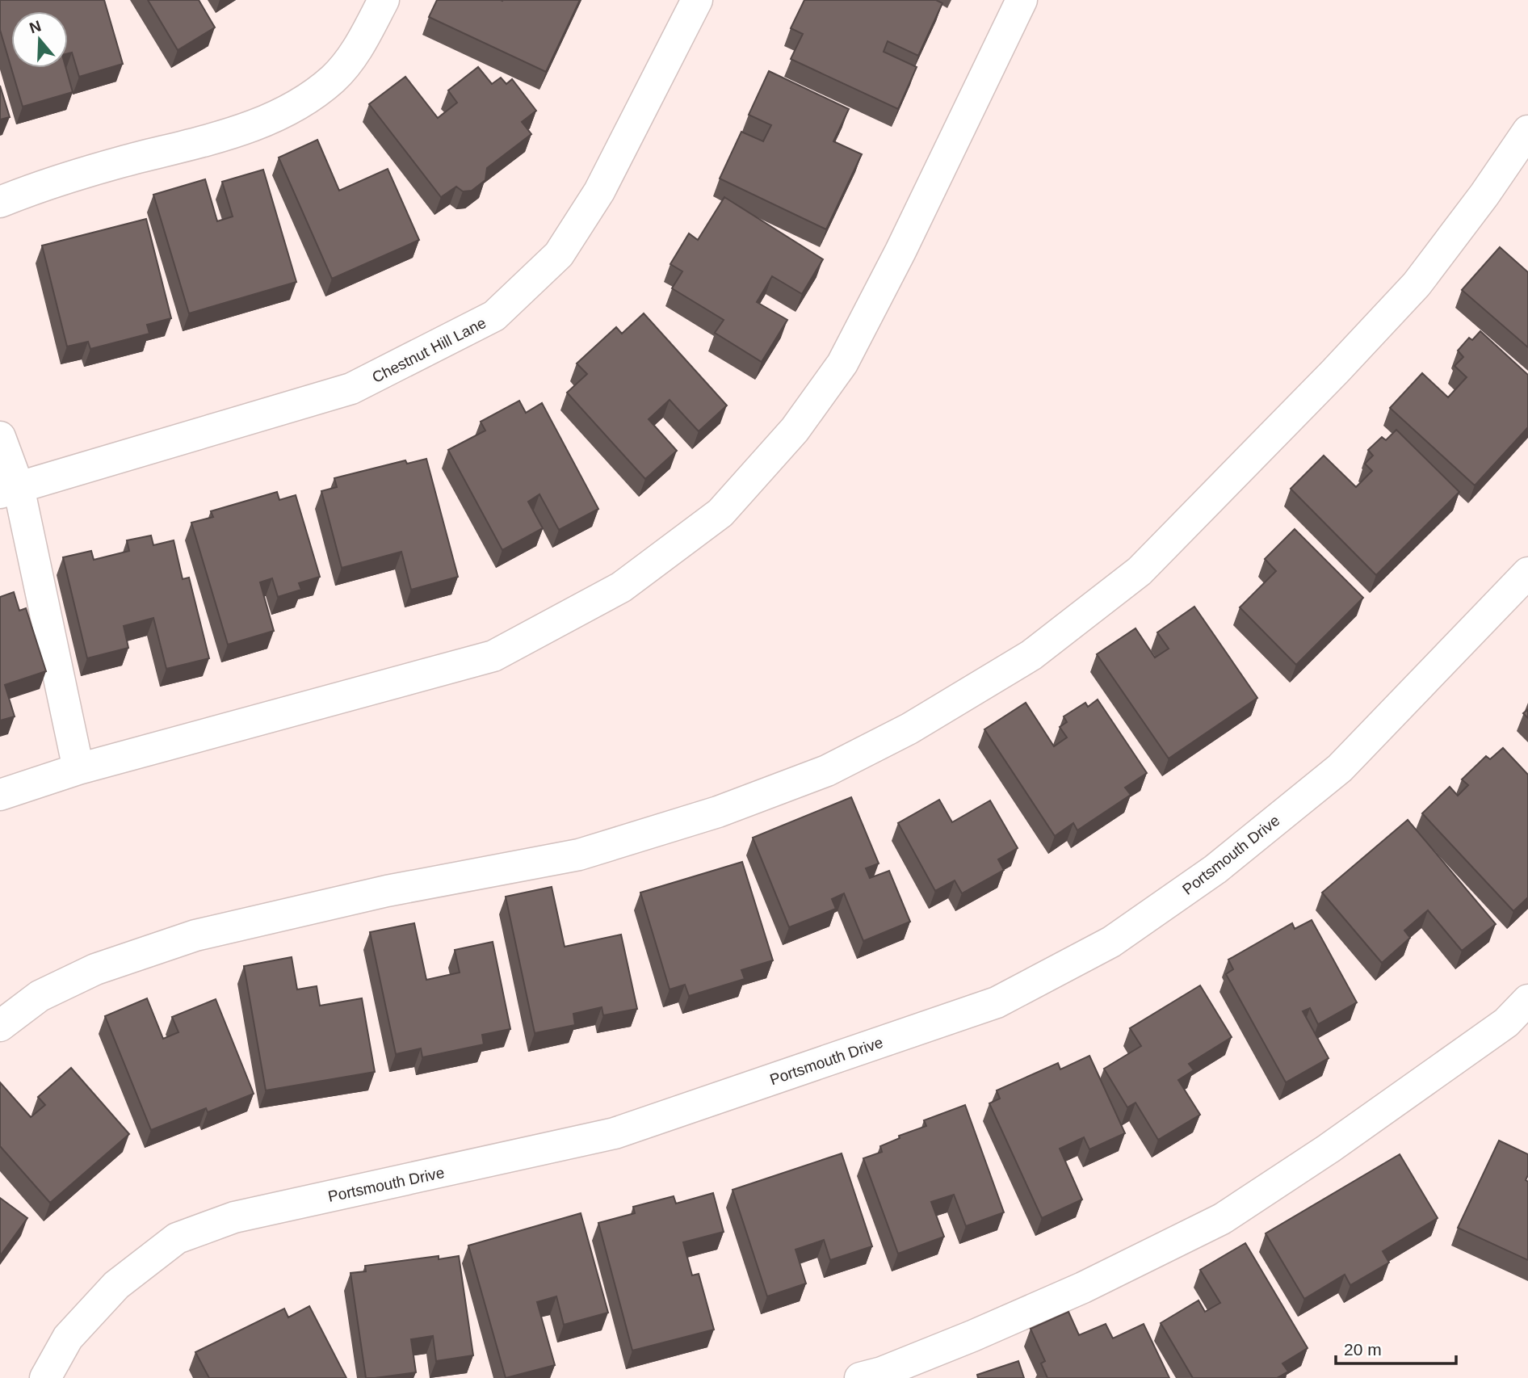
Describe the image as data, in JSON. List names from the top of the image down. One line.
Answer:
{"streets":{"street":["Chestnut Hill Lane","Portsmouth Drive"]},"scale_bar":"20 m","north":"top"}
